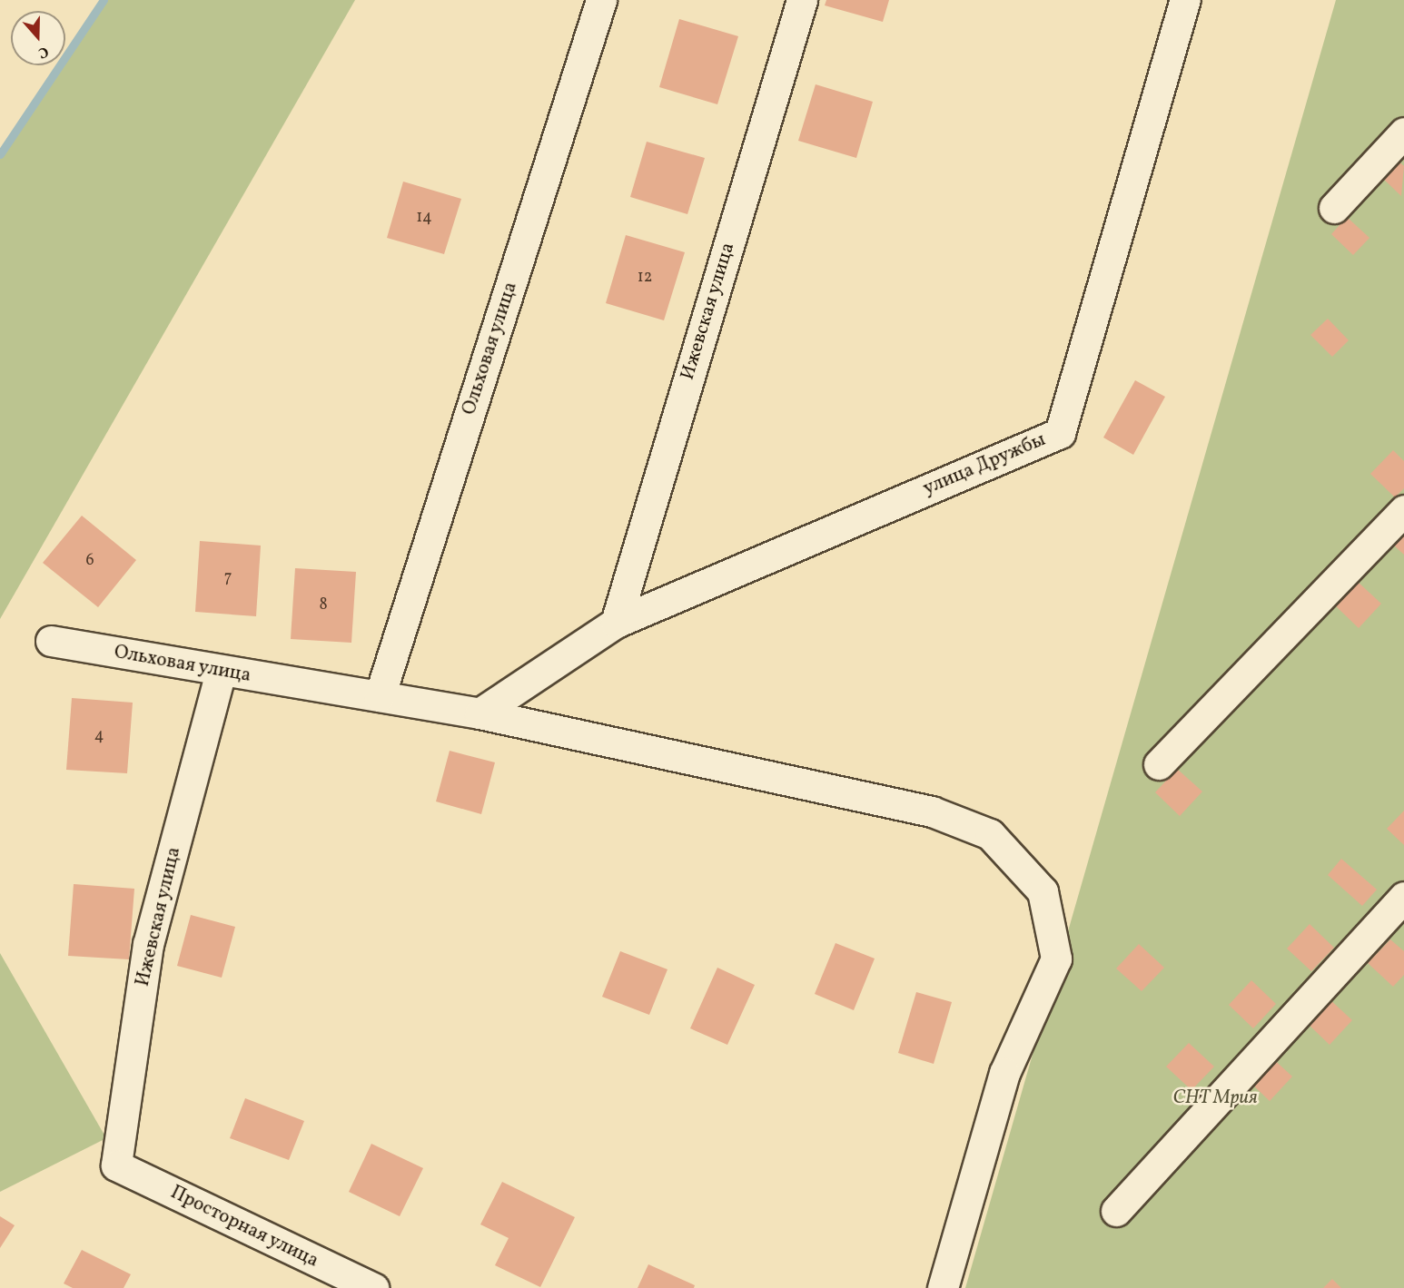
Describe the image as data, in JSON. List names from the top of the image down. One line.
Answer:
{"streets":{"street":["Ижевская улица","Ольховая улица","улица Дружбы","Просторная улица"]},"crossings":[["Ижевская улица","Ольховая улица"],["Ижевская улица","улица Дружбы"],["Ижевская улица","Просторная улица"]],"parks":["СНТ Мрия"],"house_numbers":["14","12","6","7","8","4"],"north":"bottom"}
